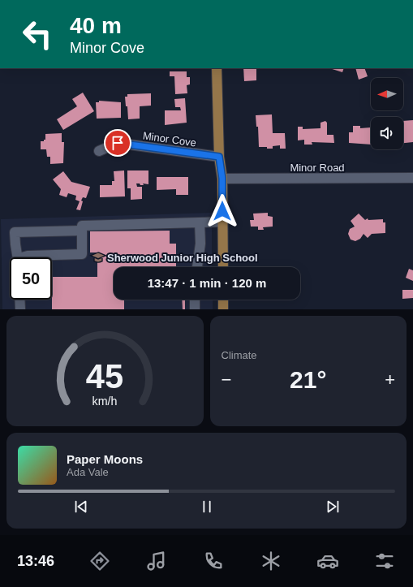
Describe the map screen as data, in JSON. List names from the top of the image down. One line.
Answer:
{"streets":{"street":["Minor Cove","Minor Road"]},"places":{"school or university":["Sherwood Junior High School"]},"north":"left","page":{"turn":["40 m","Minor Cove"],"limit":"50","trip":"13:47 · 1 min · 120 m","tile":"Climate","heat":["−","21°","+"],"song":["Paper Moons","Ada Vale"],"tabs":"13:46","gauge":["45","km/h"]}}
